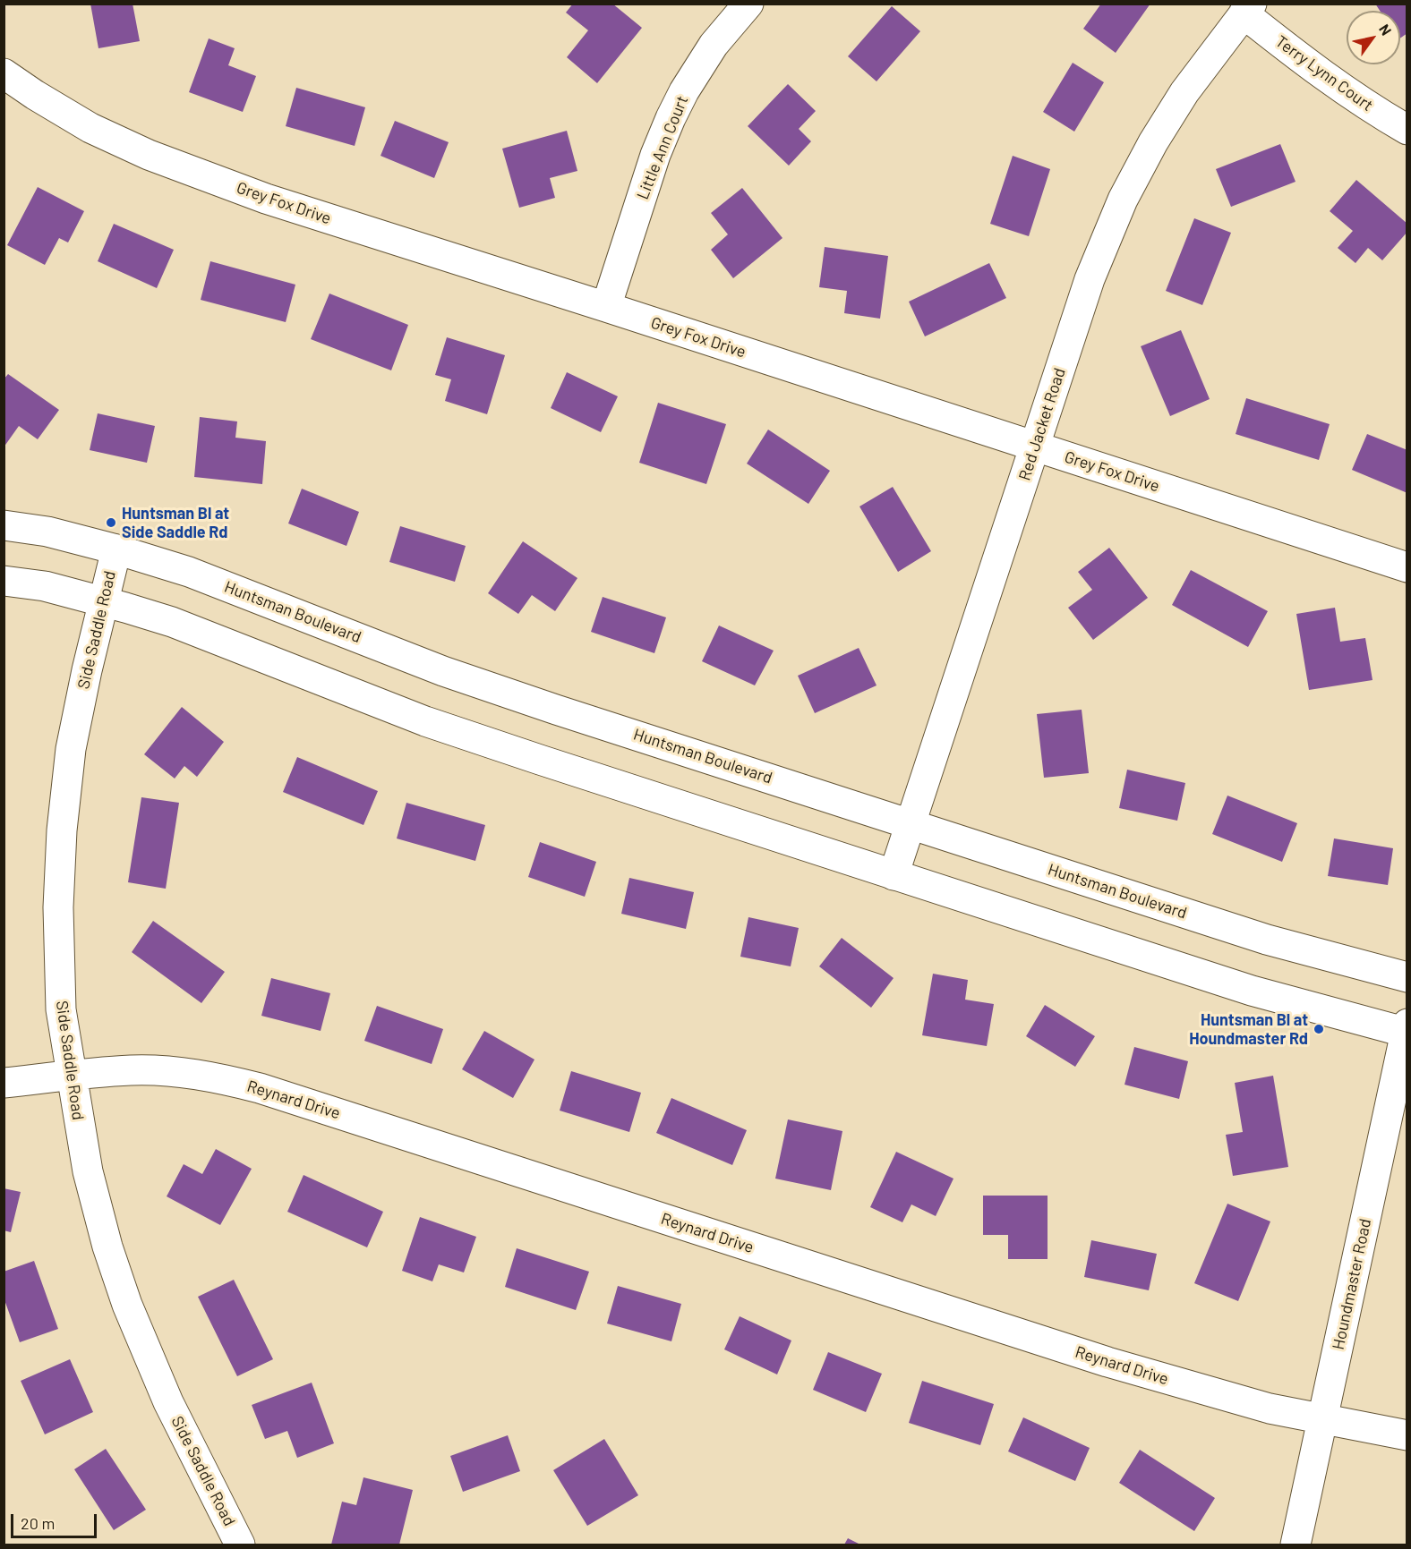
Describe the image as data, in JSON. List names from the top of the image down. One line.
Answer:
{"streets":{"street":["Terry Lynn Court","Little Ann Court","Grey Fox Drive","Red Jacket Road","Huntsman Boulevard","Side Saddle Road","Reynard Drive","Houndmaster Road"]},"crossings":[["Terry Lynn Court","Red Jacket Road"],["Little Ann Court","Grey Fox Drive"],["Grey Fox Drive","Red Jacket Road"],["Red Jacket Road","Huntsman Boulevard"],["Huntsman Boulevard","Side Saddle Road"],["Side Saddle Road","Reynard Drive"],["Reynard Drive","Houndmaster Road"]],"places":["Huntsman Bl at Side Saddle Rd","Huntsman Bl at Houndmaster Rd"],"scale_bar":"20 m","north":"top right"}
